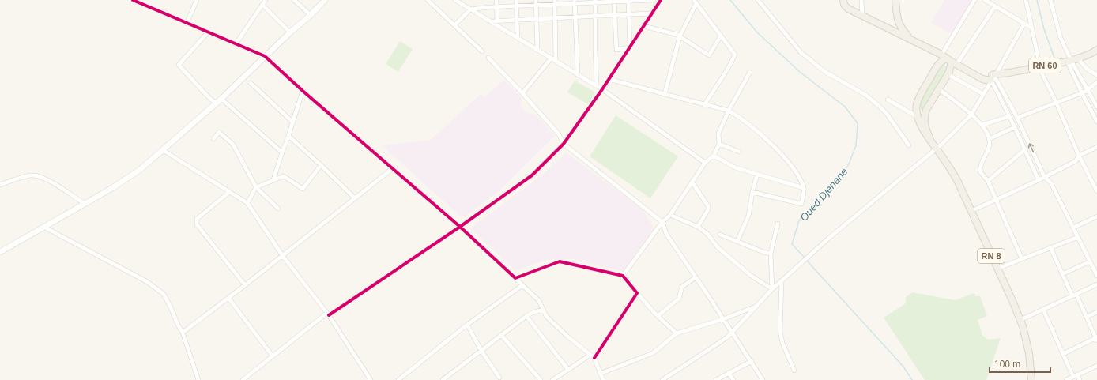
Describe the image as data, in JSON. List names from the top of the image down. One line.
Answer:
{"streets":{"main road":["RN 60","RN 8"]},"water":["Oued Djenane"],"scale_bar":"100 m"}
